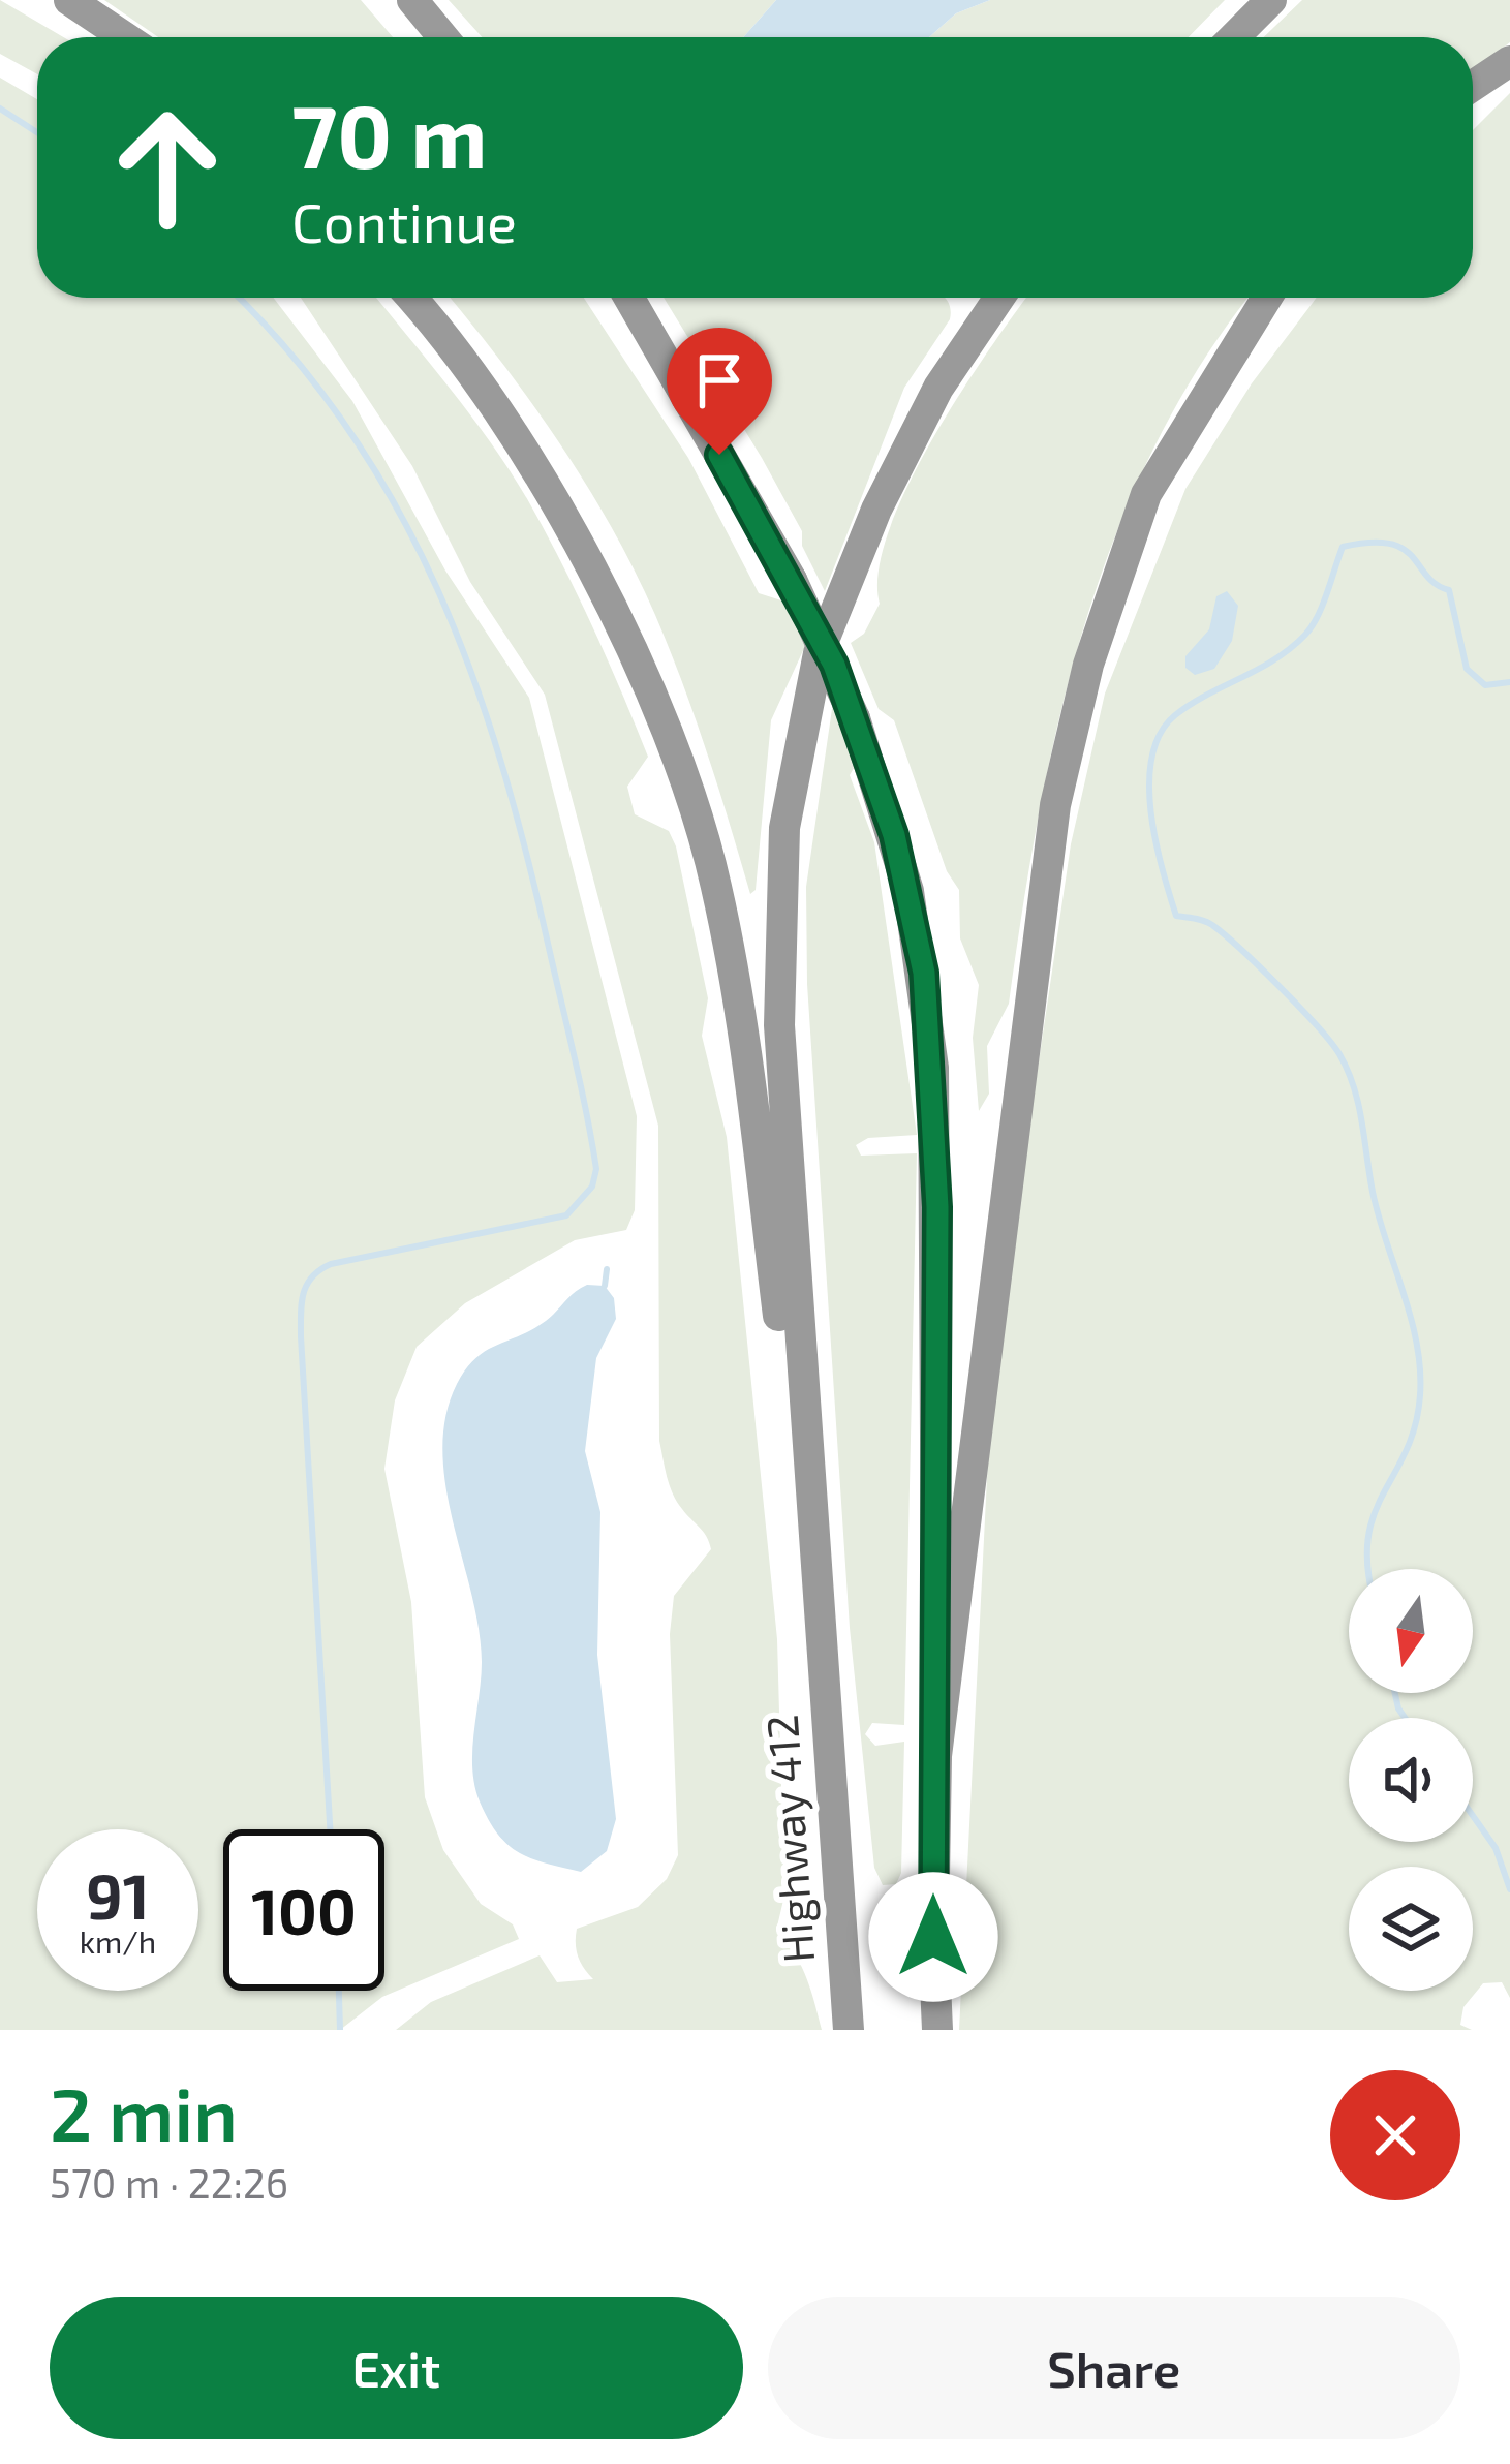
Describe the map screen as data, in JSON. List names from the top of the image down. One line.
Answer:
{"streets":{"highway":["Highway 412"]},"north":"bottom","page":{"turn":["70 m","Continue"],"speed":"91 km/h","limit":"100","heading":["2 min","570 m · 22:26"],"buttons":["Exit","Share"]}}
